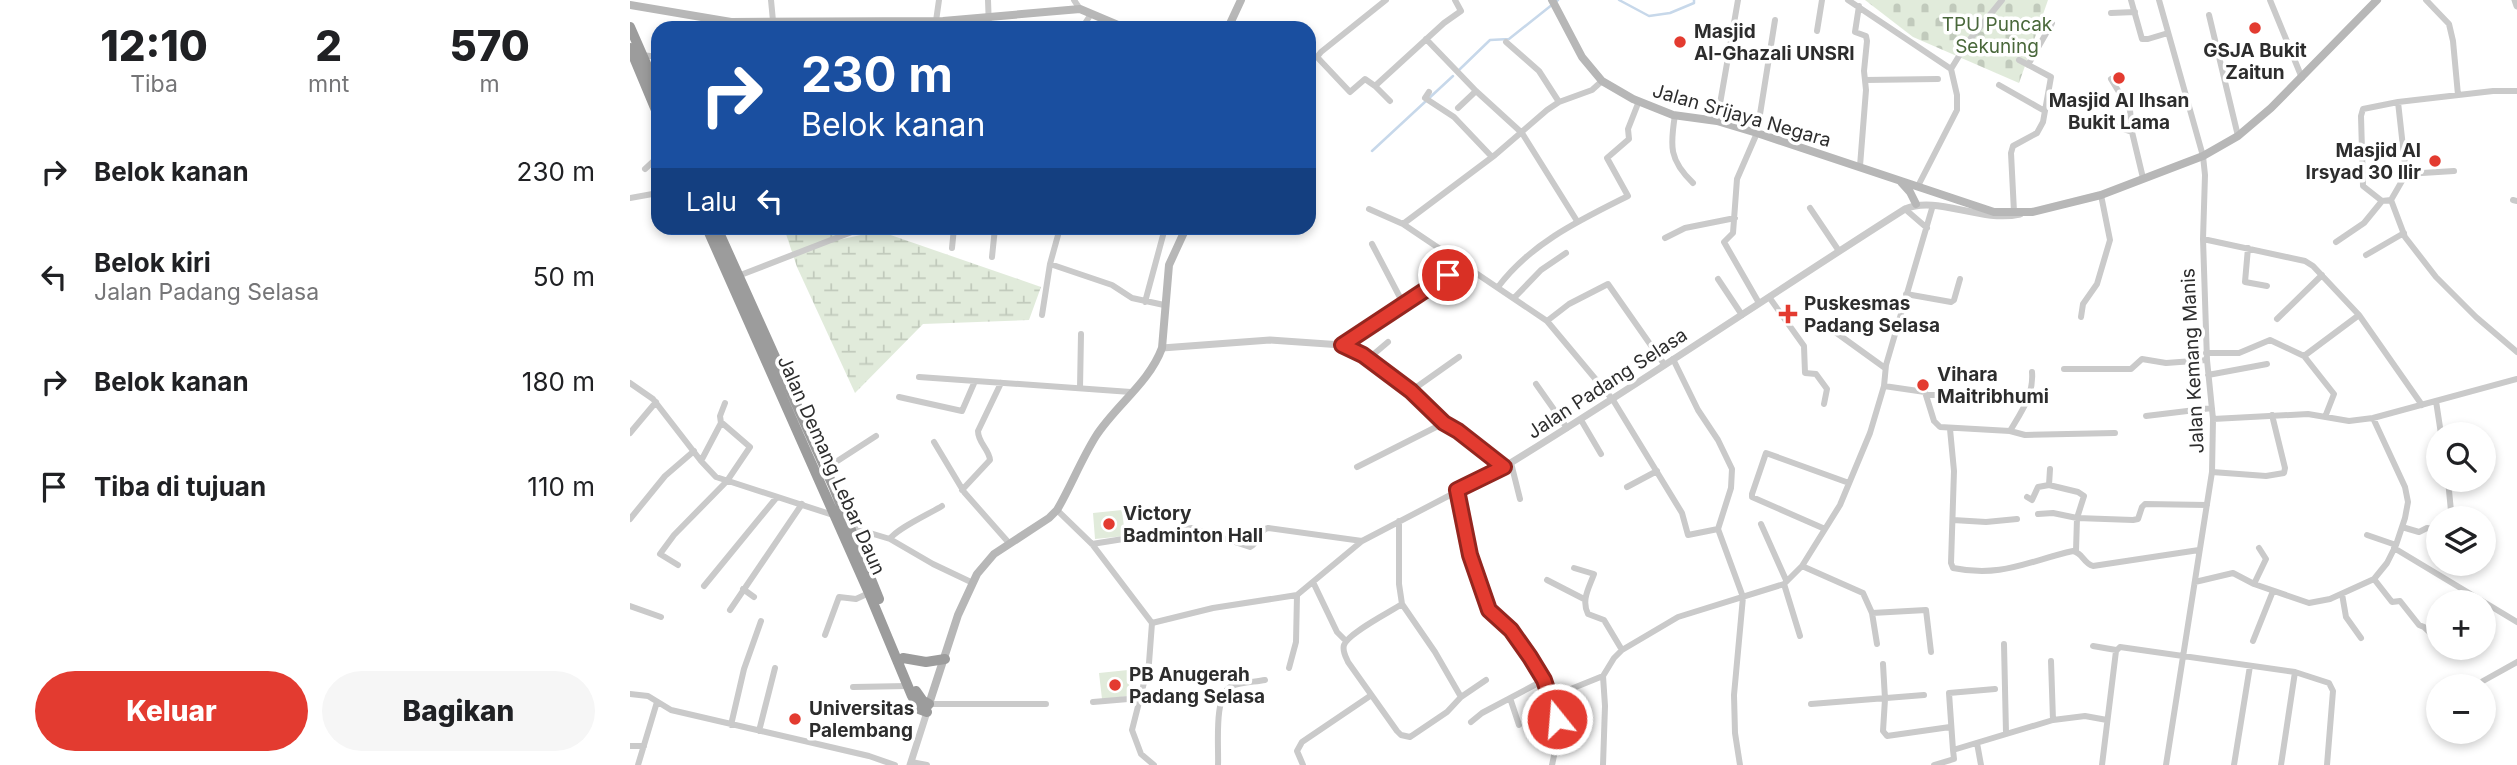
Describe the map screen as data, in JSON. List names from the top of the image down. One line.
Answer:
{"streets":{"highway":["Jalan Demang Lebar Daun"],"main road":["Jalan Srijaya Negara"],"street":["Jalan Kemang Manis","Jalan Padang Selasa"]},"crossings":[["Jalan Srijaya Negara","Jalan Kemang Manis"],["Jalan Srijaya Negara","Jalan Padang Selasa"]],"parks":["TPU Puncak Sekuning"],"places":{"other":["GSJA Bukit Zaitun","Masjid Al-Ghazali UNSRI","Masjid Al Ihsan Bukit Lama","Masjid Al Irsyad 30 Ilir","Vihara Maitribhumi","Victory Badminton Hall","PB Anugerah Padang Selasa","Universitas Palembang"],"health":["Puskesmas Padang Selasa"]},"page":{"eta":["12:10","Tiba","2","mnt","570","m"],"turn":["230 m","Belok kanan"],"list":[{"name":"Belok kanan","value":"230 m"},{"name":"Belok kiri","note":"Jalan Padang Selasa","value":"50 m"},{"name":"Belok kanan","value":"180 m"},{"name":"Tiba di tujuan","value":"110 m"}],"then":"Lalu","map_buttons":["+","−"],"buttons":["Keluar","Bagikan"]}}
